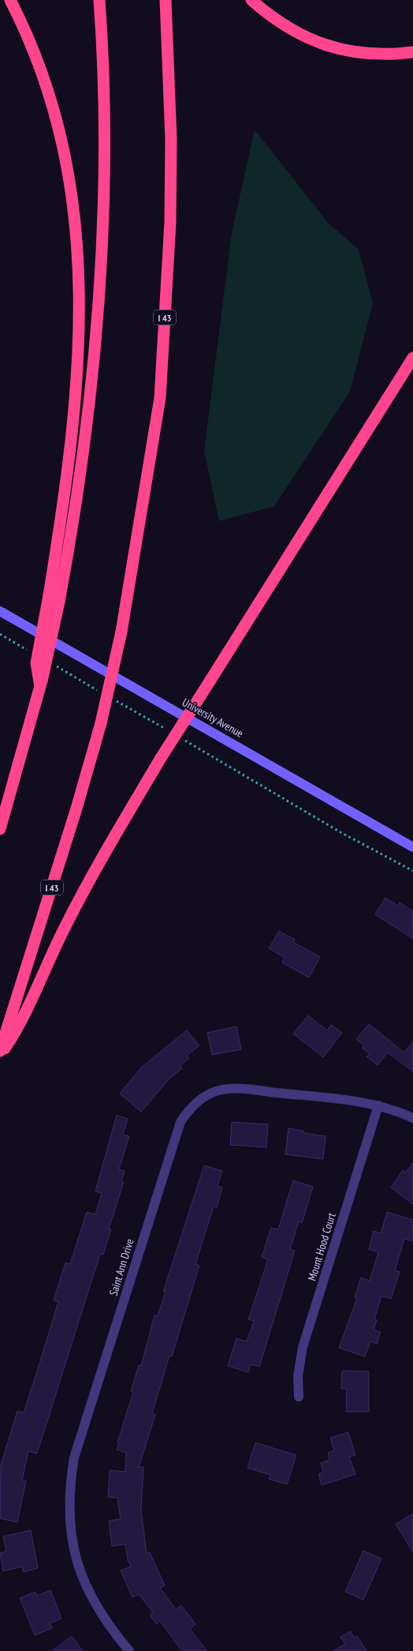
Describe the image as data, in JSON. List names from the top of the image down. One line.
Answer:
{"streets":{"highway":["I 43"],"main road":["University Avenue"],"street":["Mount Hood Court","Saint Ann Drive"]},"crossings":[["Mount Hood Court","Saint Ann Drive"]]}
